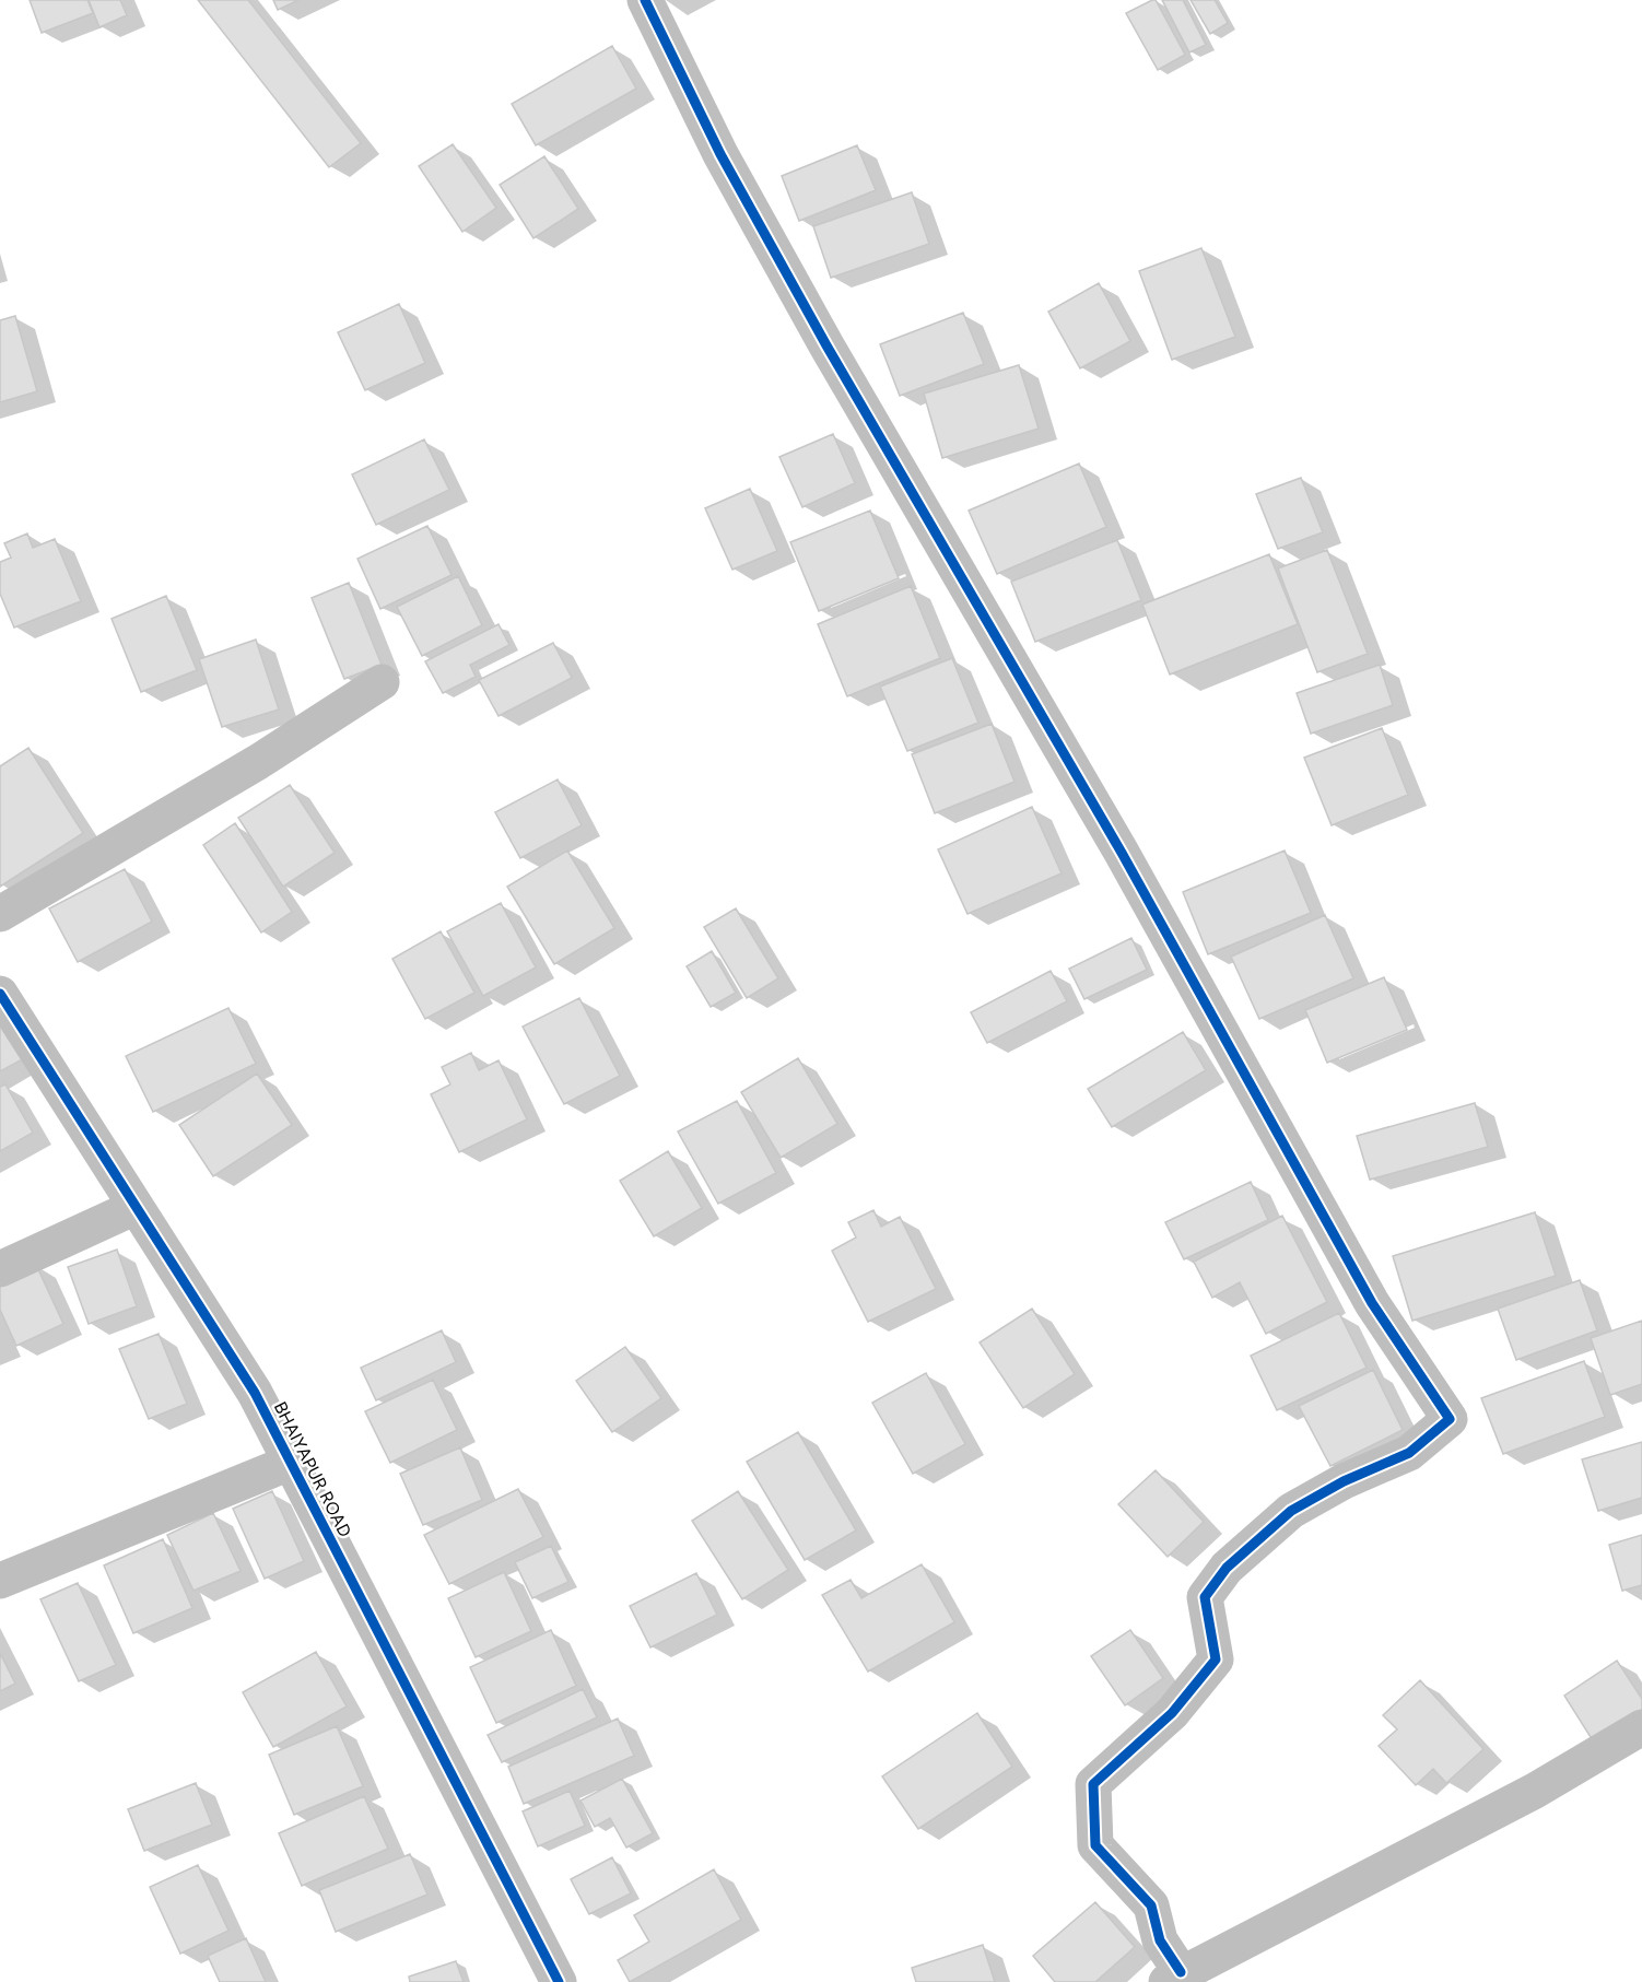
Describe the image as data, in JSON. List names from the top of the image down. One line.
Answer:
{"streets":{"street":["BHAIYAPUR ROAD"]}}
